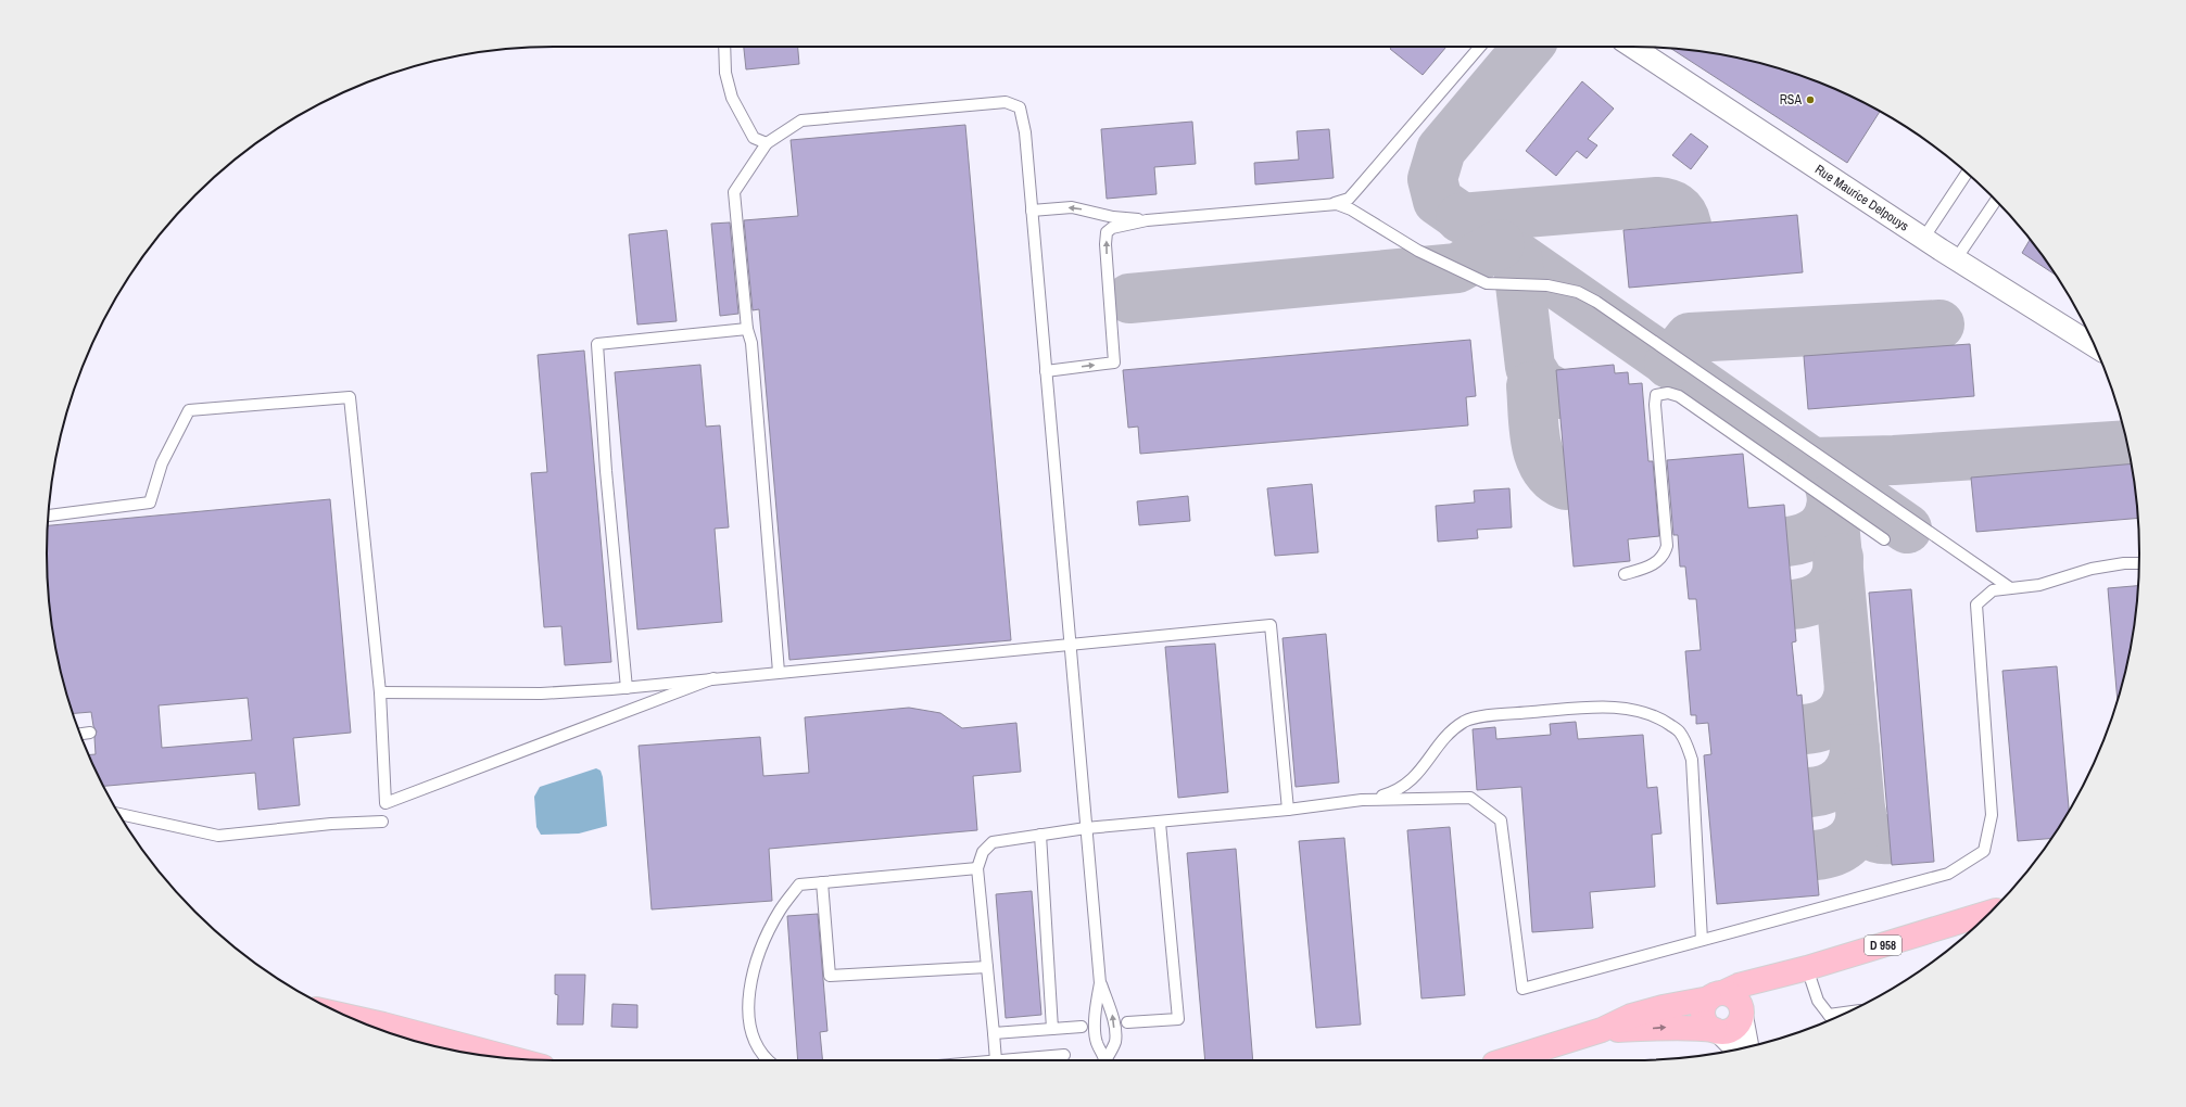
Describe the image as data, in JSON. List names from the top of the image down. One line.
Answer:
{"streets":{"main road":["D 958"],"street":["Rue Maurice Delpouys"]},"places":["RSA"]}
